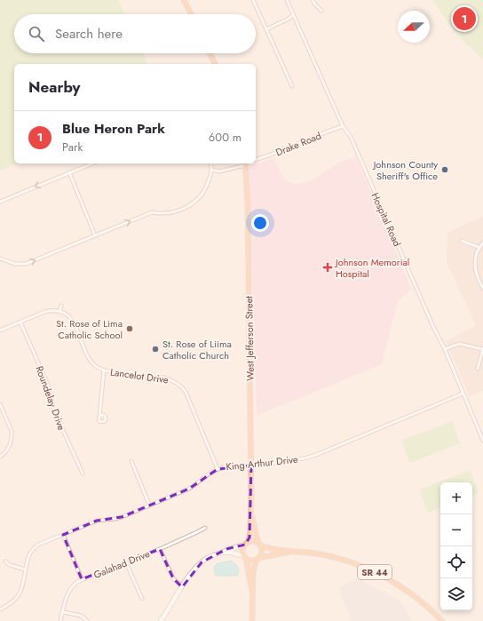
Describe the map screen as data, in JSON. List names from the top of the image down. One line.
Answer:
{"streets":{"main road":["West Jefferson Street","SR 44"],"street":["Drake Road","Hospital Road","Lancelot Drive","Roundelay Drive","King Arthur Drive","Galahad Drive"]},"crossings":[["Drake Road","Hospital Road"],["Hospital Road","King Arthur Drive"],["West Jefferson Street","King Arthur Drive"],["West Jefferson Street","SR 44"],["Lancelot Drive","King Arthur Drive"]],"places":{"other":["Johnson County Sheriff's Office","St. Rose of Lima Catholic School","St. Rose of Liima Catholic Church"],"health":["Johnson Memorial Hospital"]},"north":"left","page":{"pins":"1","search":"Search here","heading":"Nearby","list":[{"mark":"1","name":"Blue Heron Park","note":"Park","value":"600 m"}],"map_buttons":["+","−"]}}
